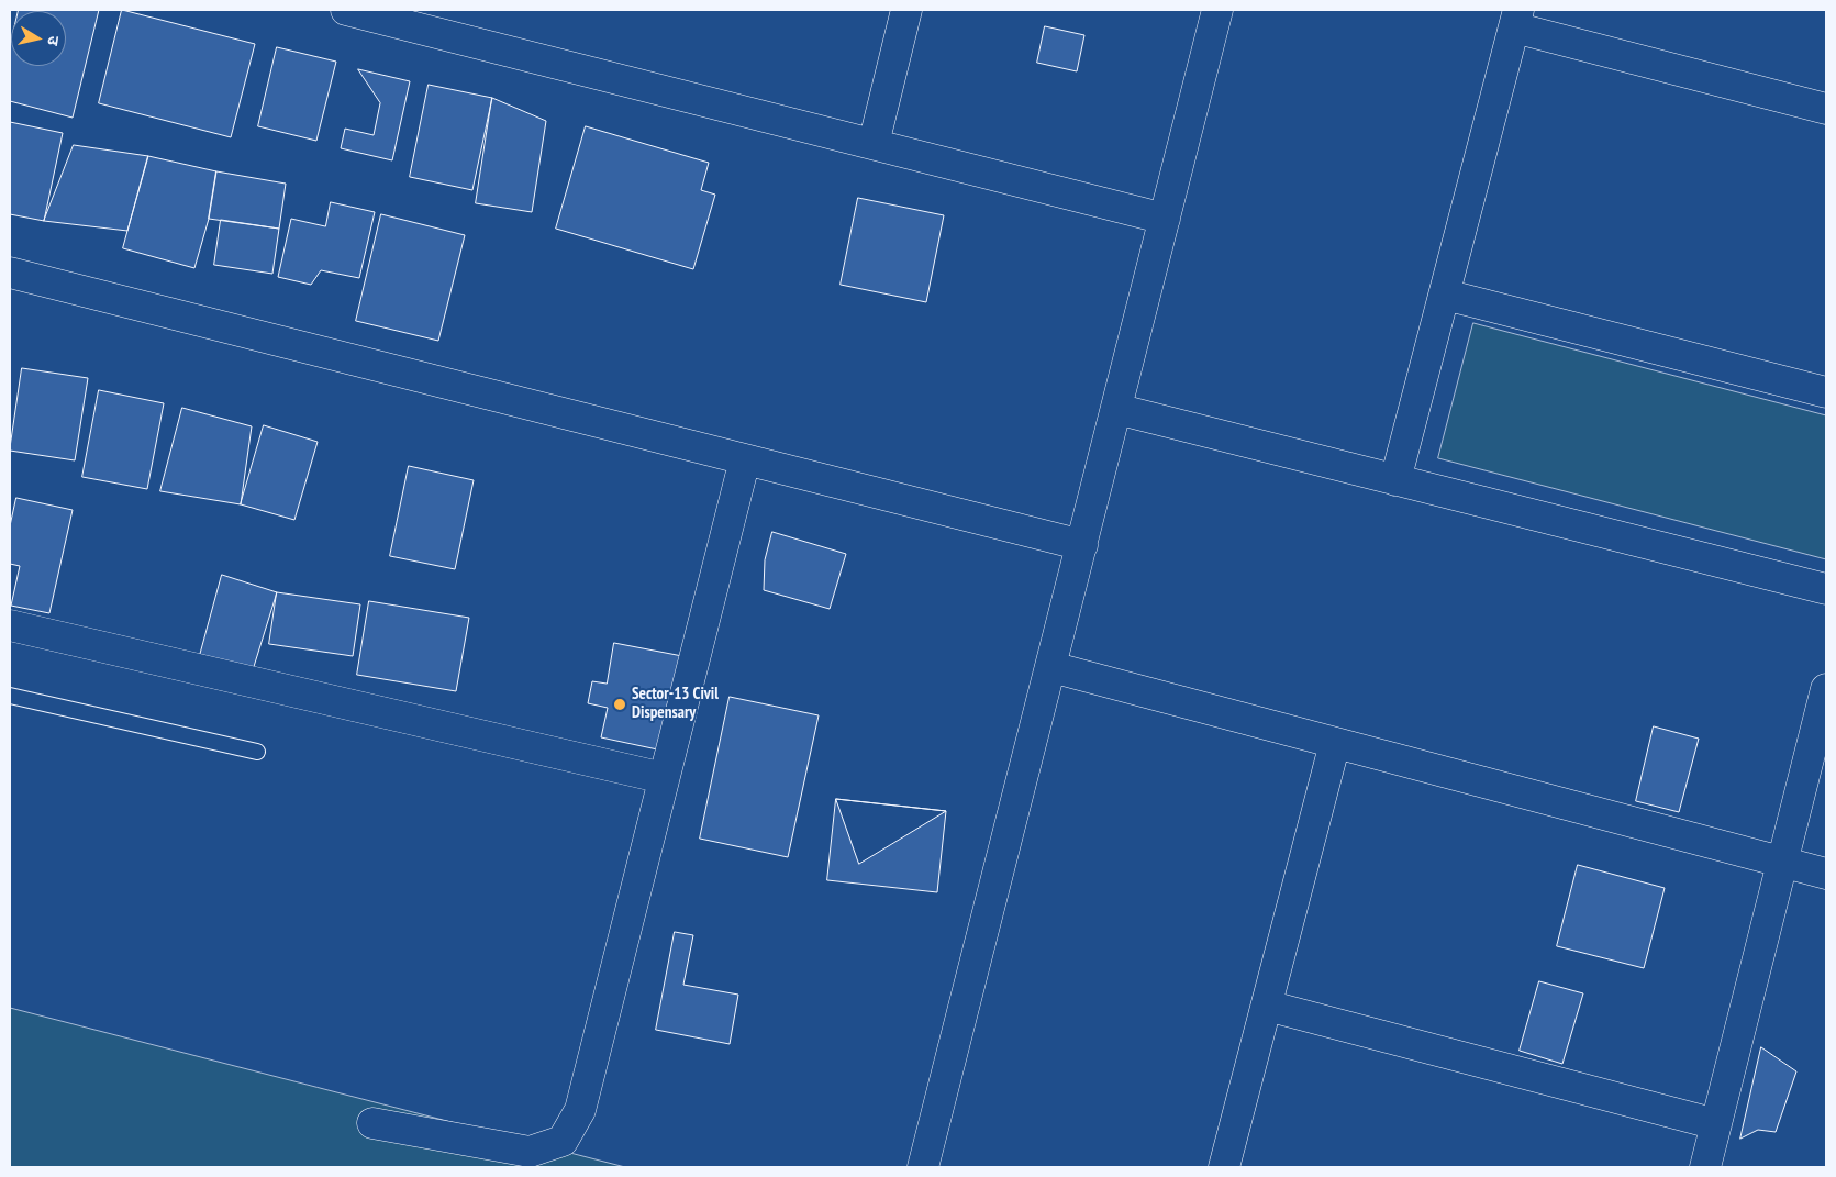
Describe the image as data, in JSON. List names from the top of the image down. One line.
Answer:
{"places":["Sector-13 Civil Dispensary"],"north":"right"}
